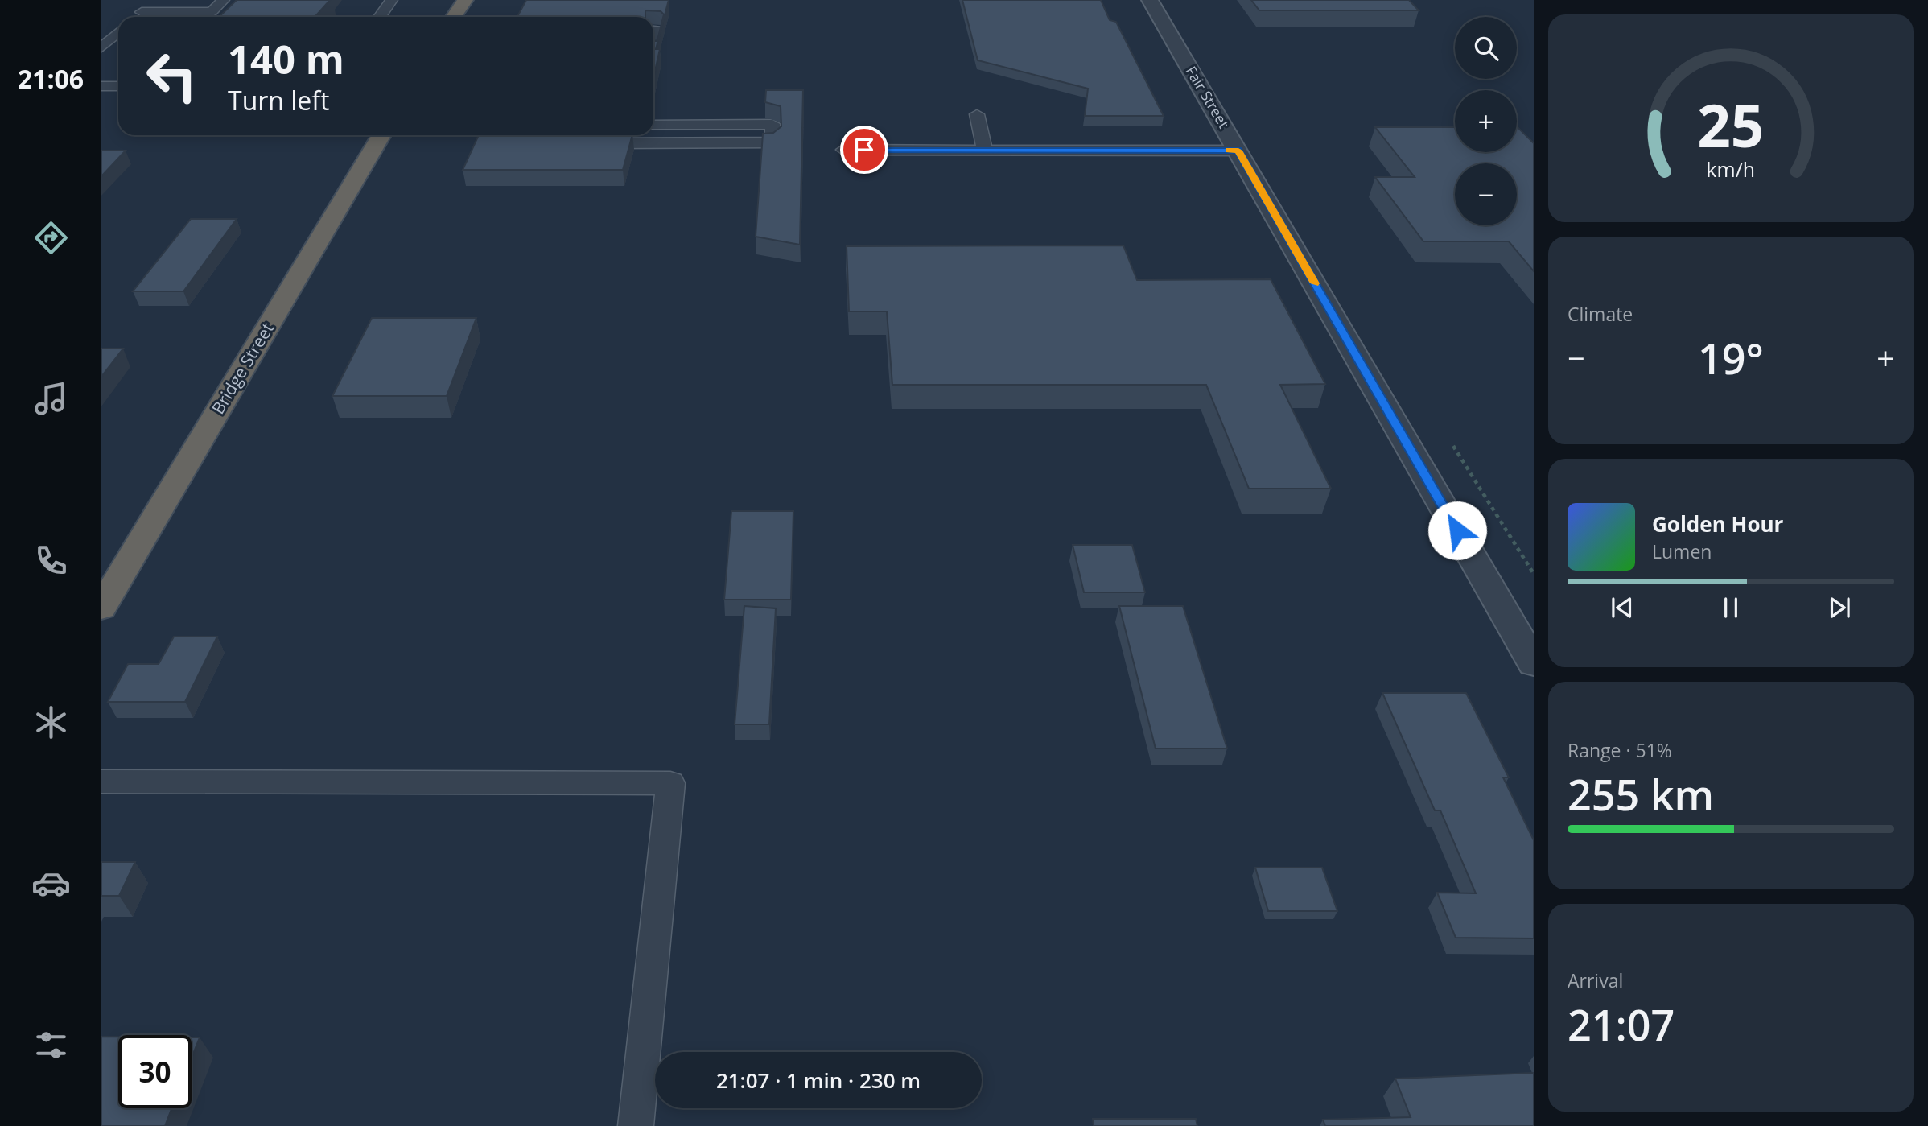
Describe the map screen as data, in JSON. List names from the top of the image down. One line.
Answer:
{"streets":{"highway":["Bridge Street"],"street":["Fair Street"]},"page":{"tabs":"21:06","map_buttons":["+","−"],"turn":["140 m","Turn left"],"tile":["Climate",["Range · 51%","255 km"],["Arrival","21:07"]],"heat":["−","19°","+"],"song":["Golden Hour","Lumen"],"limit":"30","trip":"21:07 · 1 min · 230 m","gauge":["25","km/h"]}}
